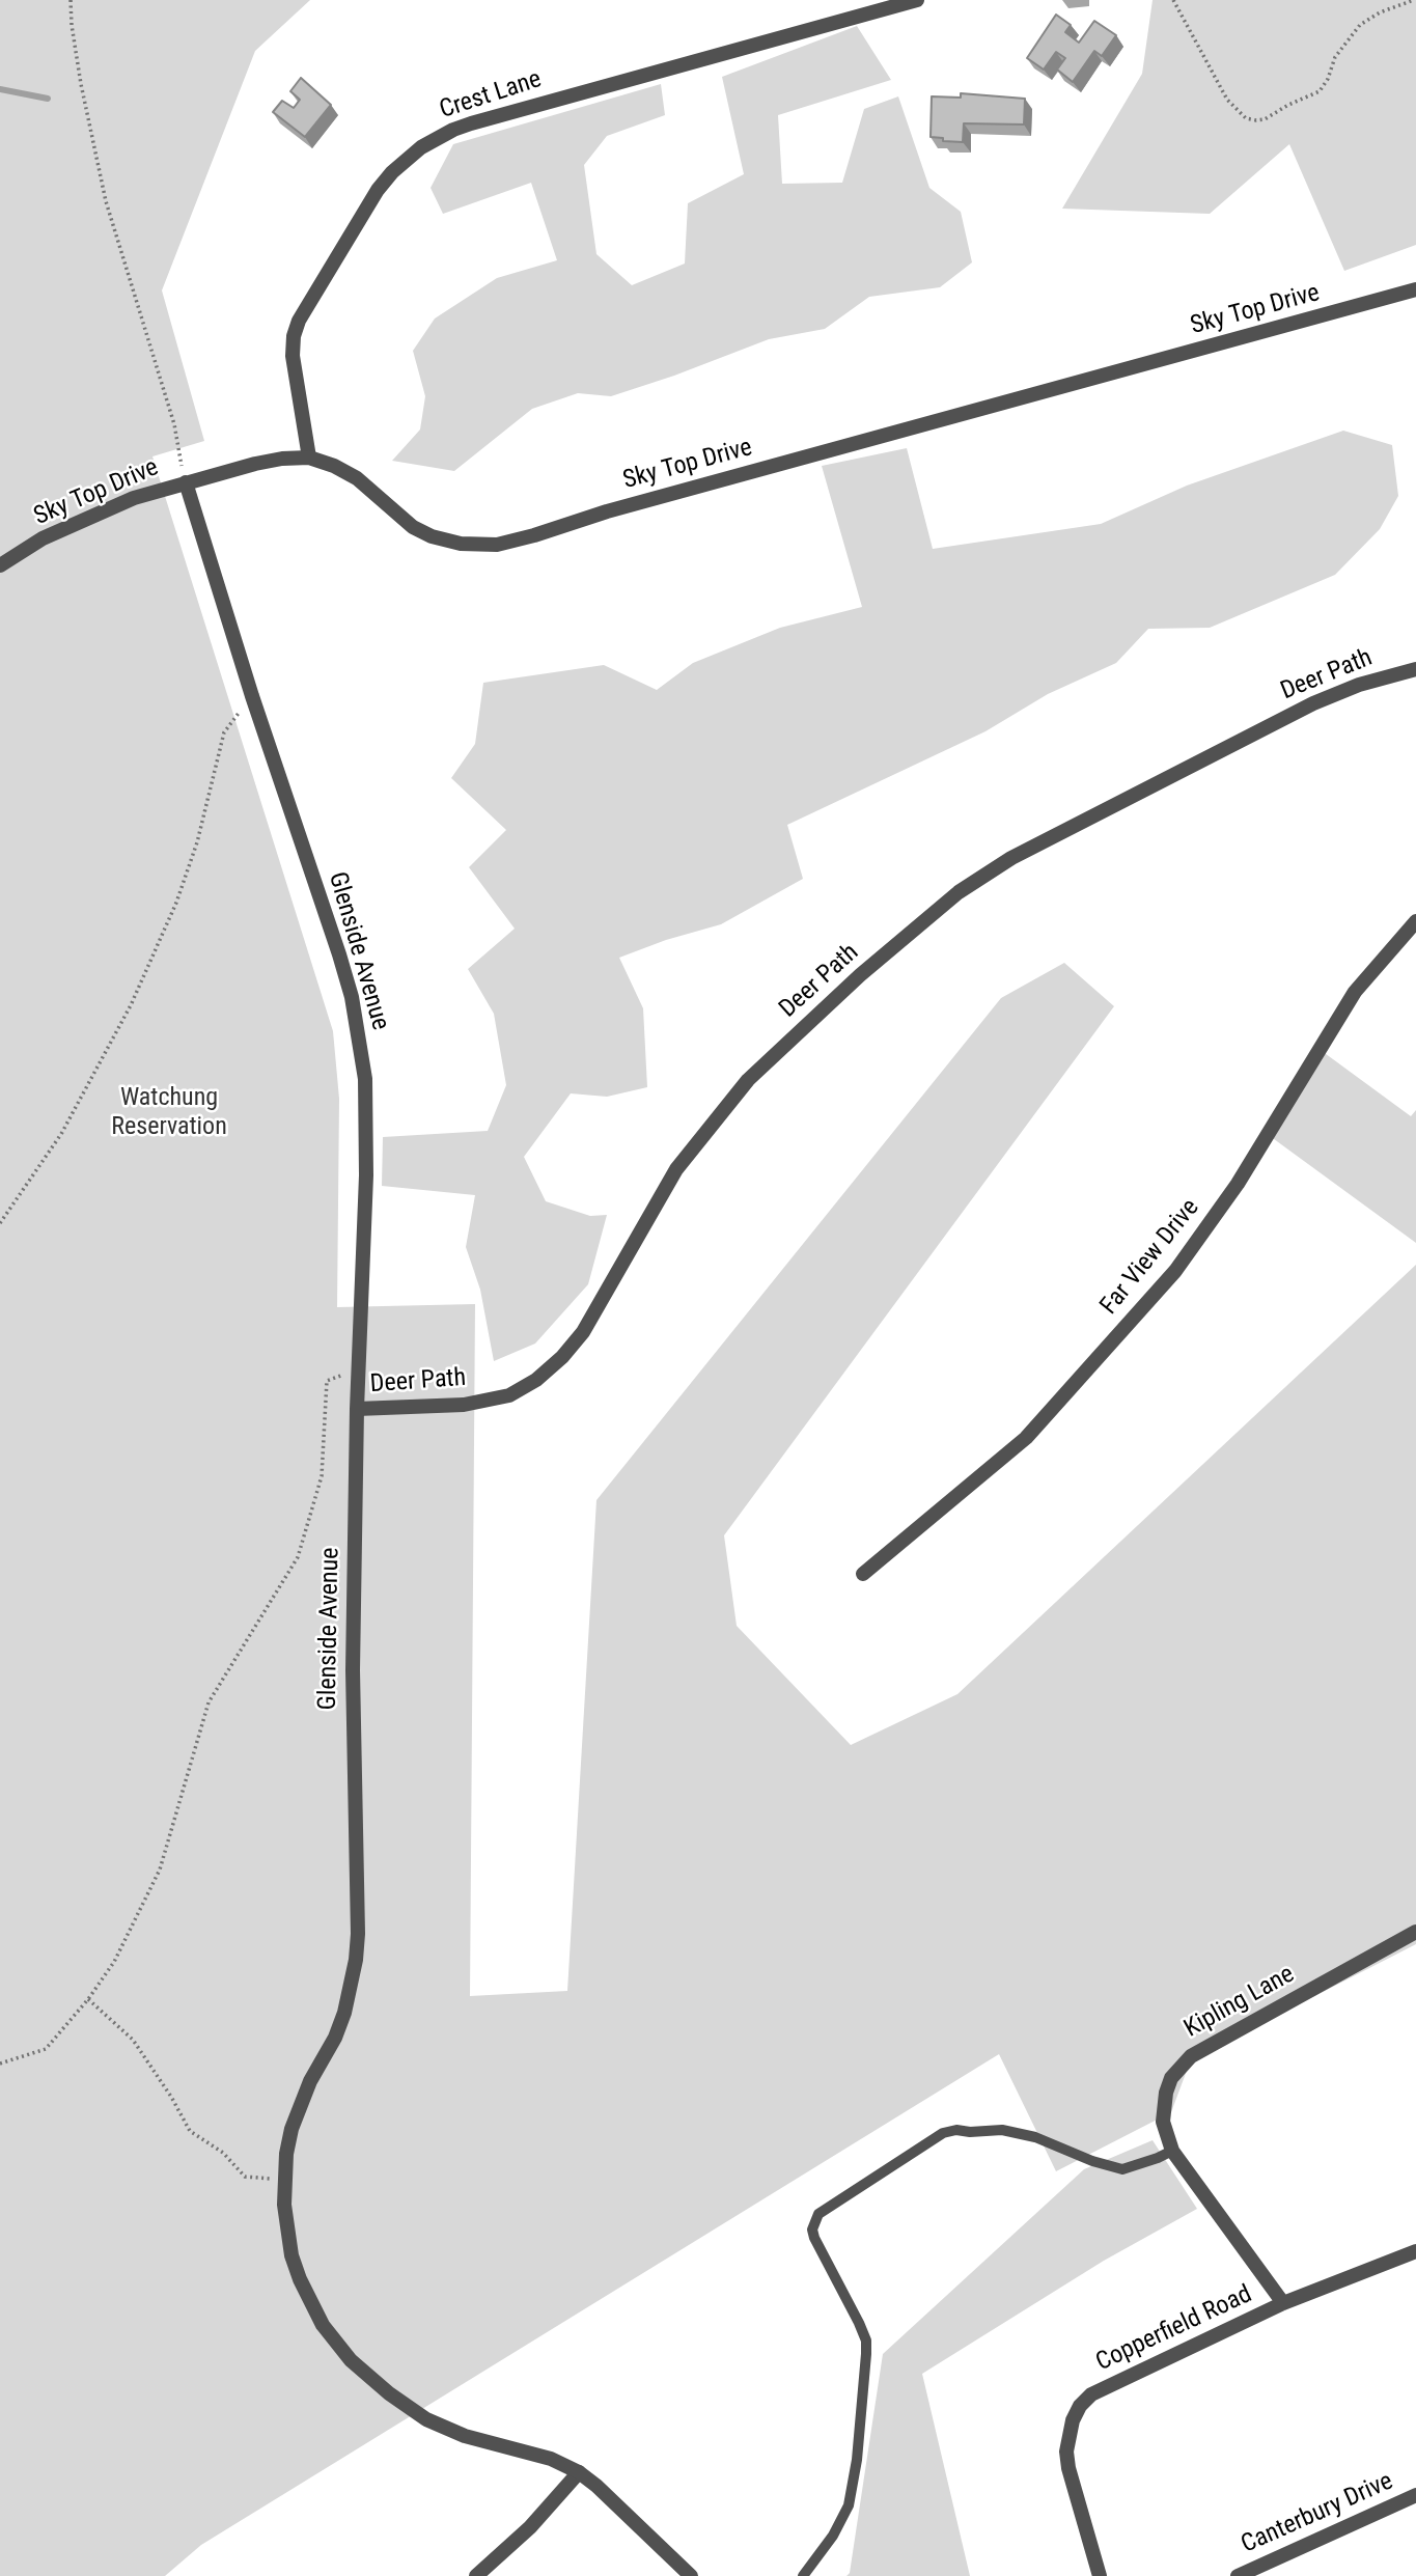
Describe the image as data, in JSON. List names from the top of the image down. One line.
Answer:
{"streets":{"street":["Crest Lane","Sky Top Drive","Deer Path","Glenside Avenue","Far View Drive","Kipling Lane","Copperfield Road","Canterbury Drive"]},"crossings":[["Crest Lane","Sky Top Drive"],["Sky Top Drive","Glenside Avenue"],["Deer Path","Glenside Avenue"],["Kipling Lane","Copperfield Road"]],"parks":["Watchung Reservation"]}
